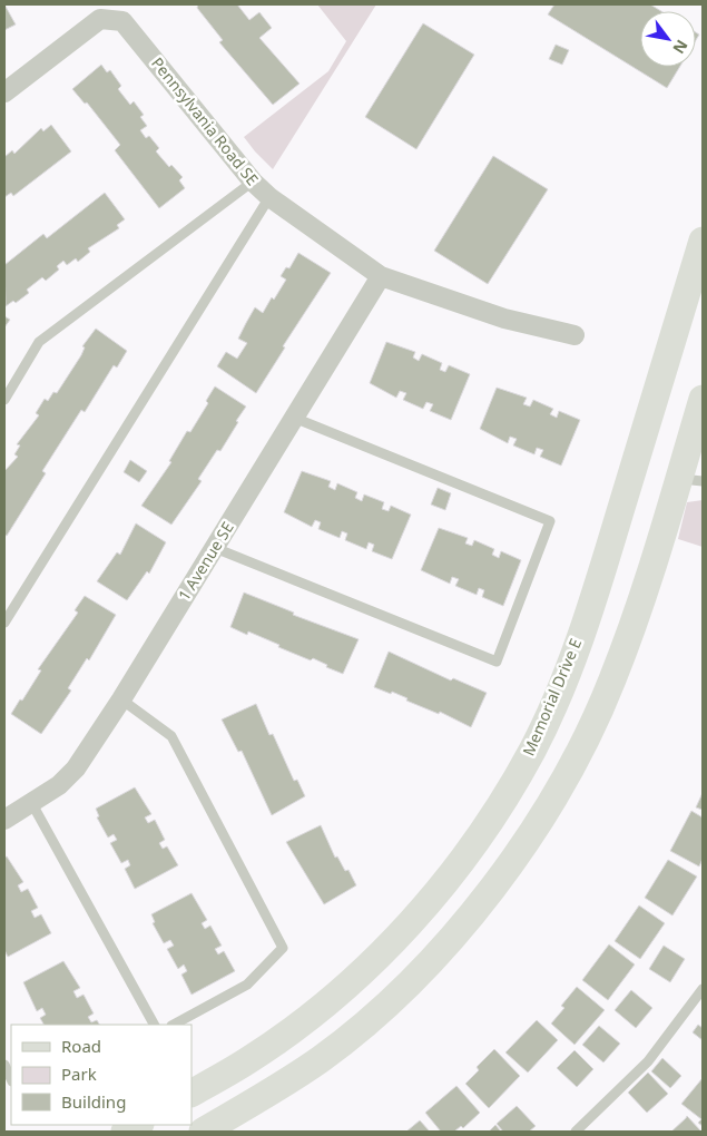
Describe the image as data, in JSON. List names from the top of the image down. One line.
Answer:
{"streets":{"main road":["Memorial Drive E"],"street":["Pennsylvania Road SE","1 Avenue SE"]},"crossings":[["Pennsylvania Road SE","1 Avenue SE"]],"legend":["Road","Park","Building"],"north":"bottom right"}
